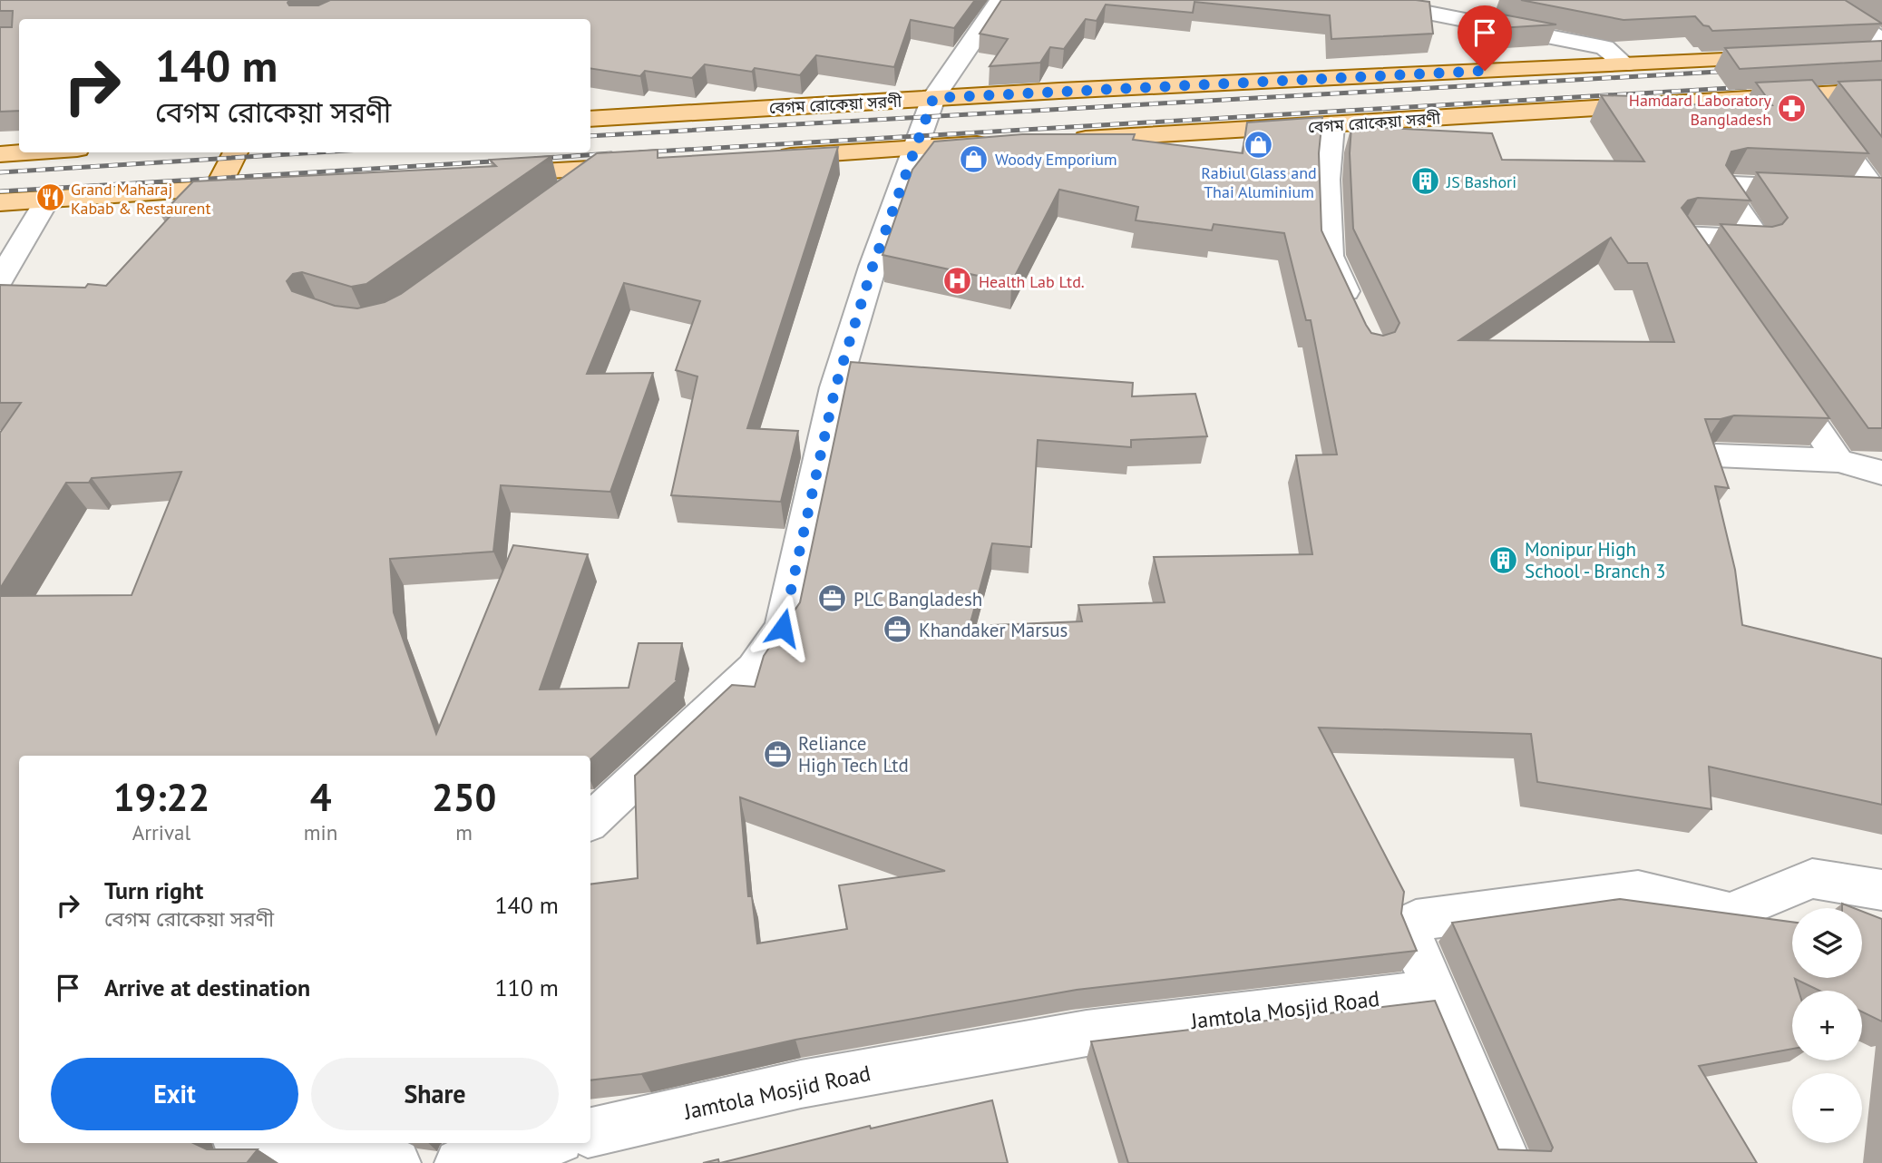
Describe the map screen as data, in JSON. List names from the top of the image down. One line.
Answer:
{"streets":{"main road":["বেগম রোকেয়া সরণী"],"street":["Jamtola Mosjid Road"]},"places":{"pharmacy":["Hamdard Laboratory Bangladesh"],"shop":["Rabiul Glass and Thai Aluminium","Woody Emporium"],"building":["JS Bashori","Monipur High School - Branch 3"],"restaurant":["Grand Maharaj Kabab & Restaurent"],"hospital":["Health Lab Ltd."],"office":["PLC Bangladesh","Khandaker Marsus","Reliance High Tech Ltd"]},"page":{"turn":["140 m","বেগম রোকেয়া সরণী"],"eta":["19:22","Arrival","4","min","250","m"],"list":[{"name":"Turn right","note":"বেগম রোকেয়া সরণী","value":"140 m"},{"name":"Arrive at destination","value":"110 m"}],"map_buttons":["+","−"],"buttons":["Exit","Share"]}}
